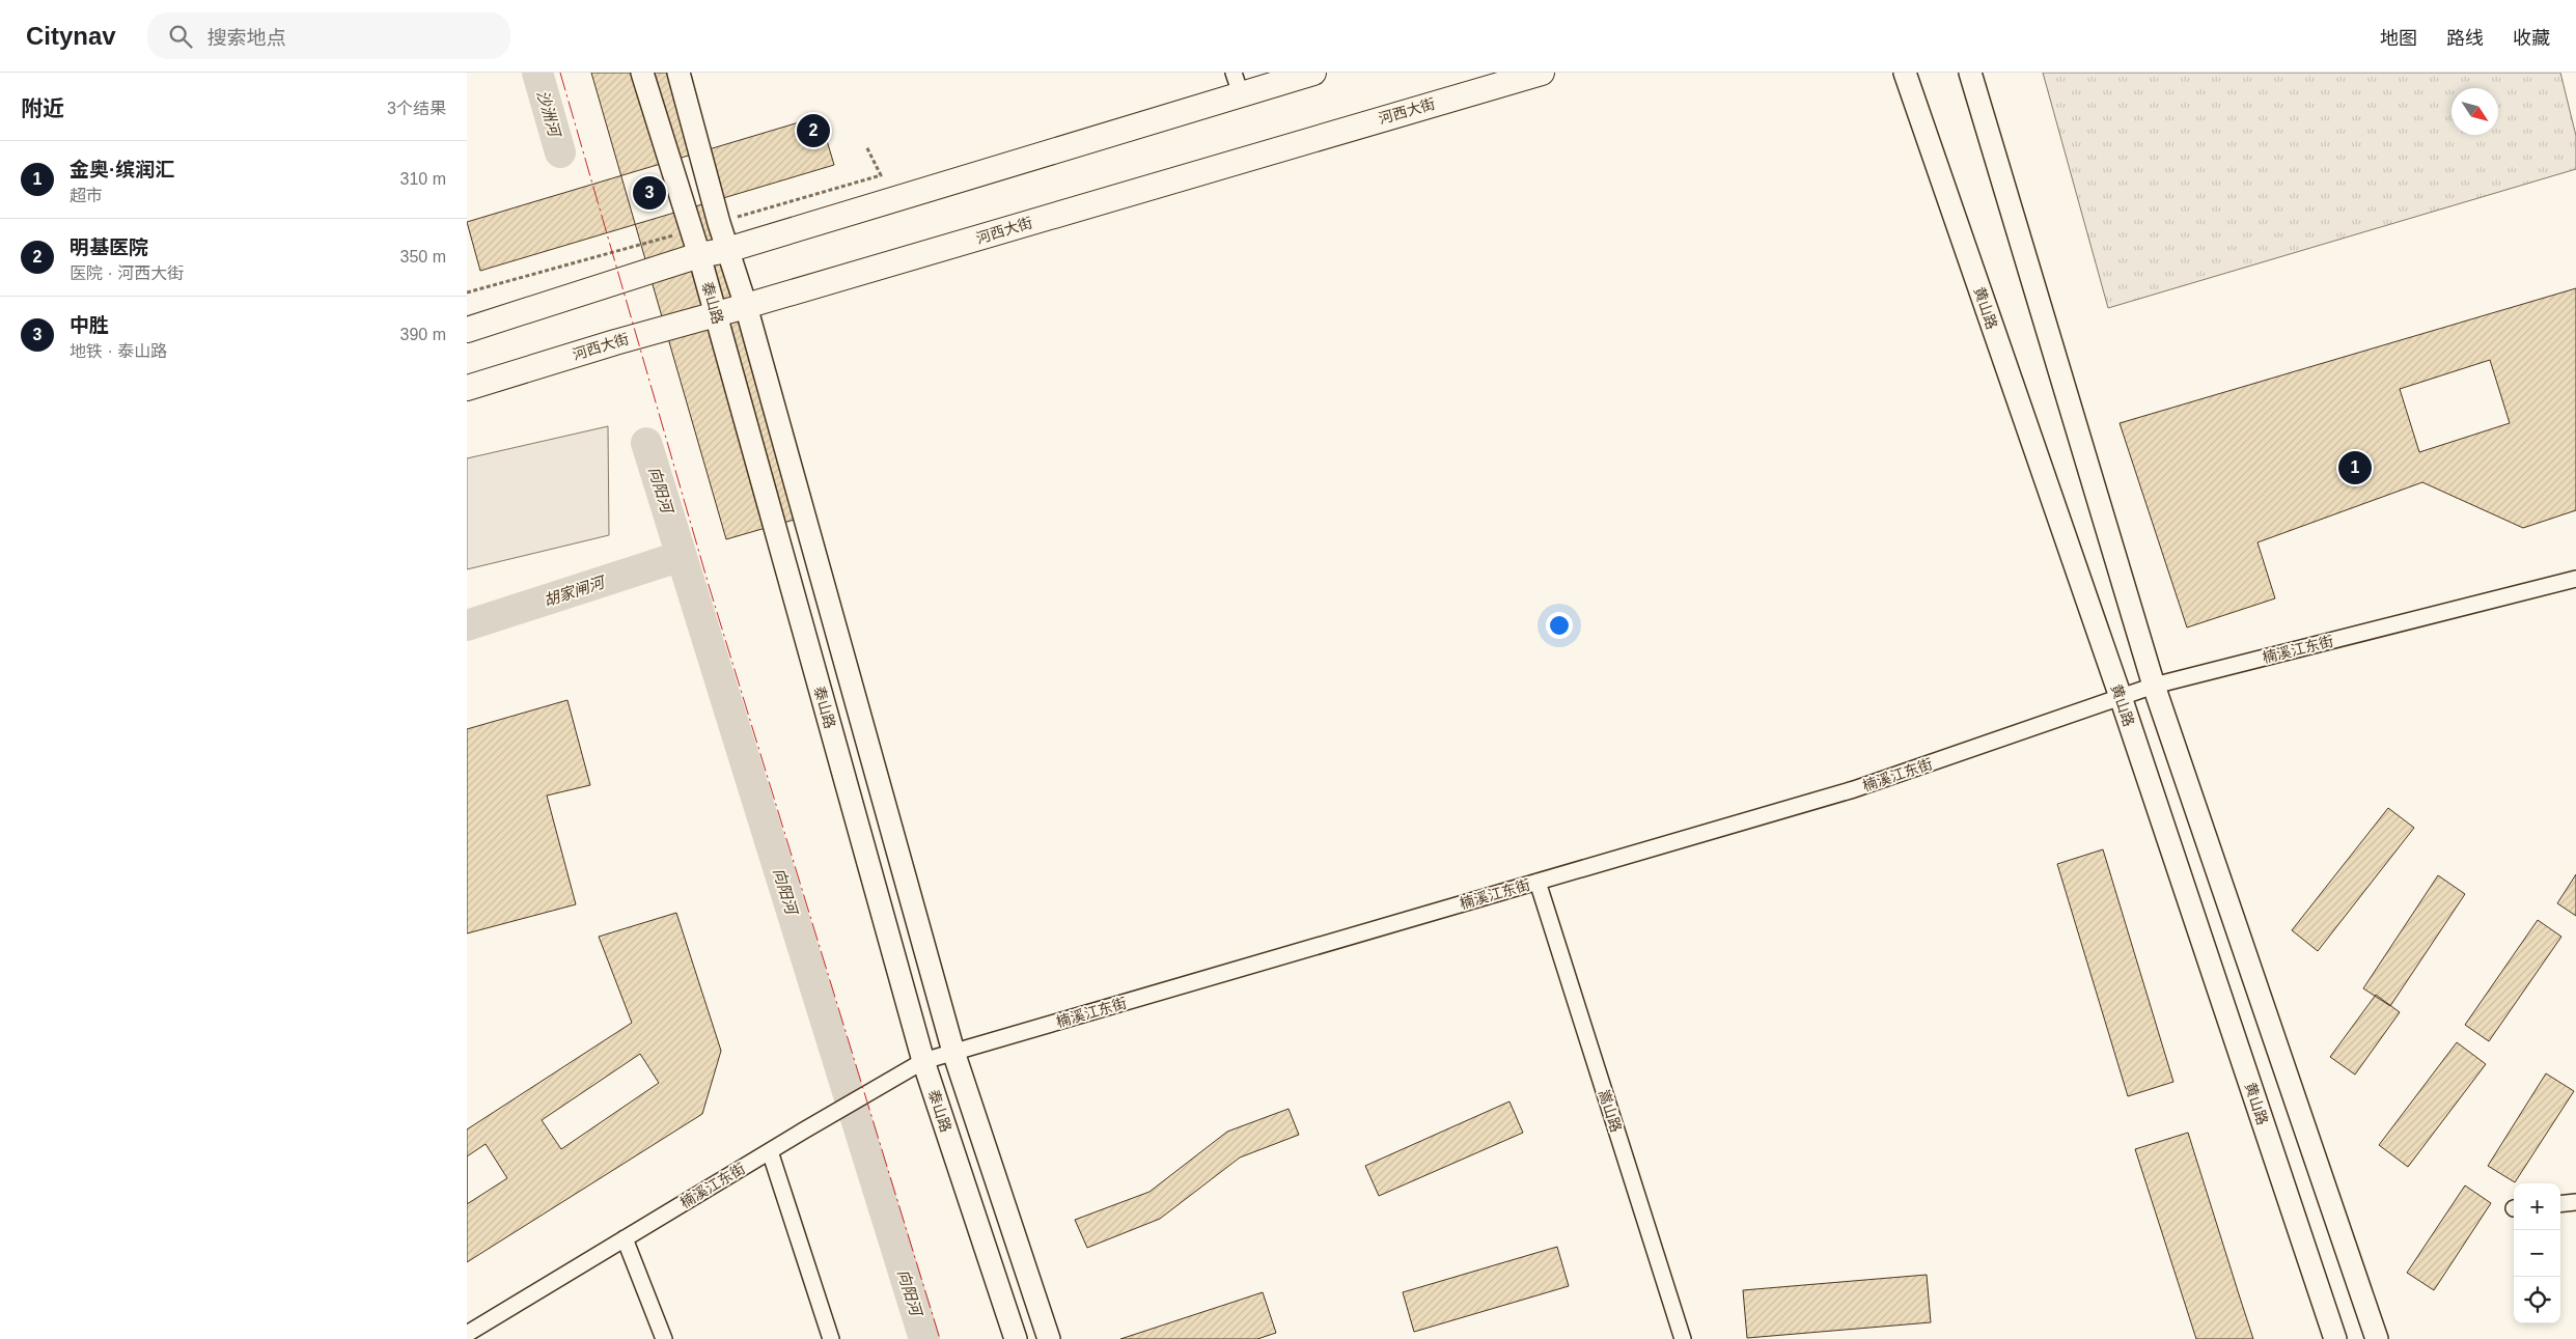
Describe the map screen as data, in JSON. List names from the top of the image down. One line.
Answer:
{"streets":{"main road":["河西大街","泰山路","黄山路"],"street":["楠溪江东街","嵩山路"]},"crossings":[["河西大街","泰山路"],["泰山路","楠溪江东街"],["黄山路","楠溪江东街"],["楠溪江东街","嵩山路"]],"water":["沙洲河","向阳河","胡家闸河"],"north":"bottom right","page":{"header":"Citynav","search":"搜索地点","nav":["地图","路线","收藏"],"heading":["附近","3个结果"],"pins":["2","3","1"],"list":[{"mark":"1","name":"金奥·缤润汇","note":"超市","value":"310 m"},{"mark":"2","name":"明基医院","note":"医院 · 河西大街","value":"350 m"},{"mark":"3","name":"中胜","note":"地铁 · 泰山路","value":"390 m"}],"map_buttons":["+","−"]}}
